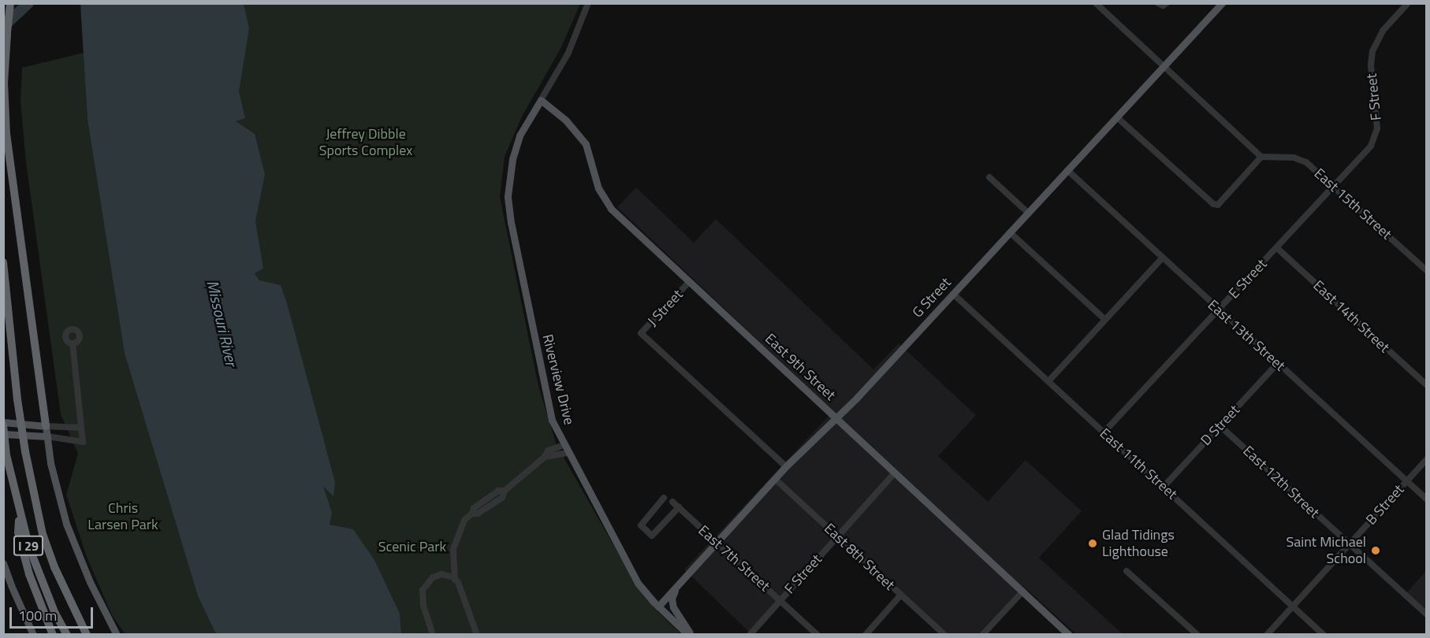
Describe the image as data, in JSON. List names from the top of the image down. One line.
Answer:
{"streets":{"highway":["I 29"],"main road":["G Street","East 9th Street","Riverview Drive"],"street":["F Street","East 15th Street","E Street","J Street","East 14th Street","East 13th Street","D Street","East 11th Street","East 12th Street","B Street","East 8th Street","East 7th Street"]},"crossings":[["F Street","East 15th Street"],["F Street","E Street"],["F Street","East 9th Street"],["F Street","East 8th Street"],["F Street","East 7th Street"],["East 15th Street","E Street"],["E Street","East 14th Street"],["E Street","East 13th Street"],["E Street","East 11th Street"],["G Street","J Street"],["G Street","East 13th Street"],["G Street","East 9th Street"],["G Street","Riverview Drive"],["G Street","East 11th Street"],["G Street","East 8th Street"],["G Street","East 7th Street"],["J Street","East 9th Street"],["East 13th Street","D Street"],["East 13th Street","B Street"],["East 9th Street","Riverview Drive"],["D Street","East 11th Street"],["D Street","East 12th Street"],["East 11th Street","B Street"],["East 12th Street","B Street"]],"water":["Missouri River"],"parks":["Jeffrey Dibble Sports Complex","Chris Larsen Park","Scenic Park"],"places":["Glad Tidings Lighthouse","Saint Michael School"],"scale_bar":"100 m"}
